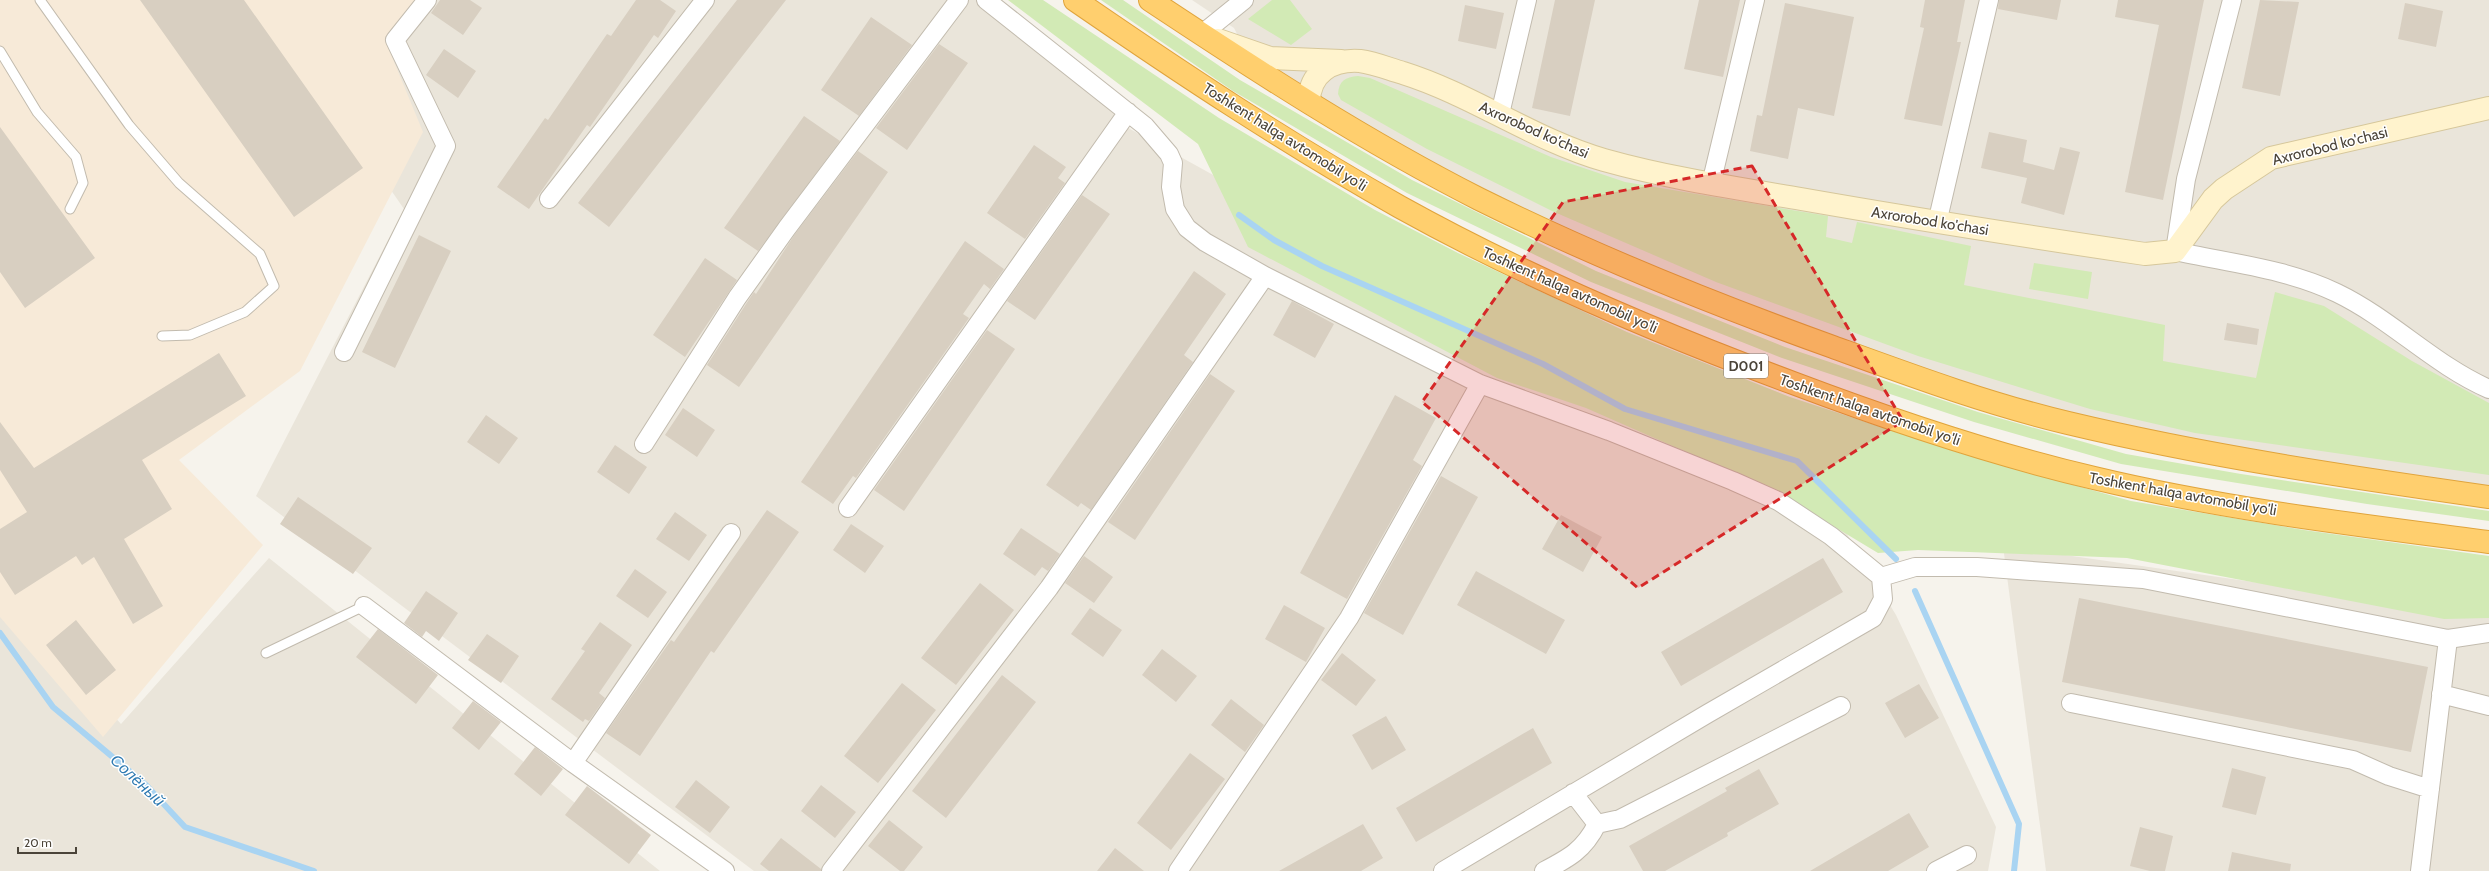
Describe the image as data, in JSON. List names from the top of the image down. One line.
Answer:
{"streets":{"highway":["Toshkent halqa avtomobil yo'li","D001"],"street":["Axrorobod ko'chasi"]},"water":["Солёный"],"scale_bar":"20 m"}
